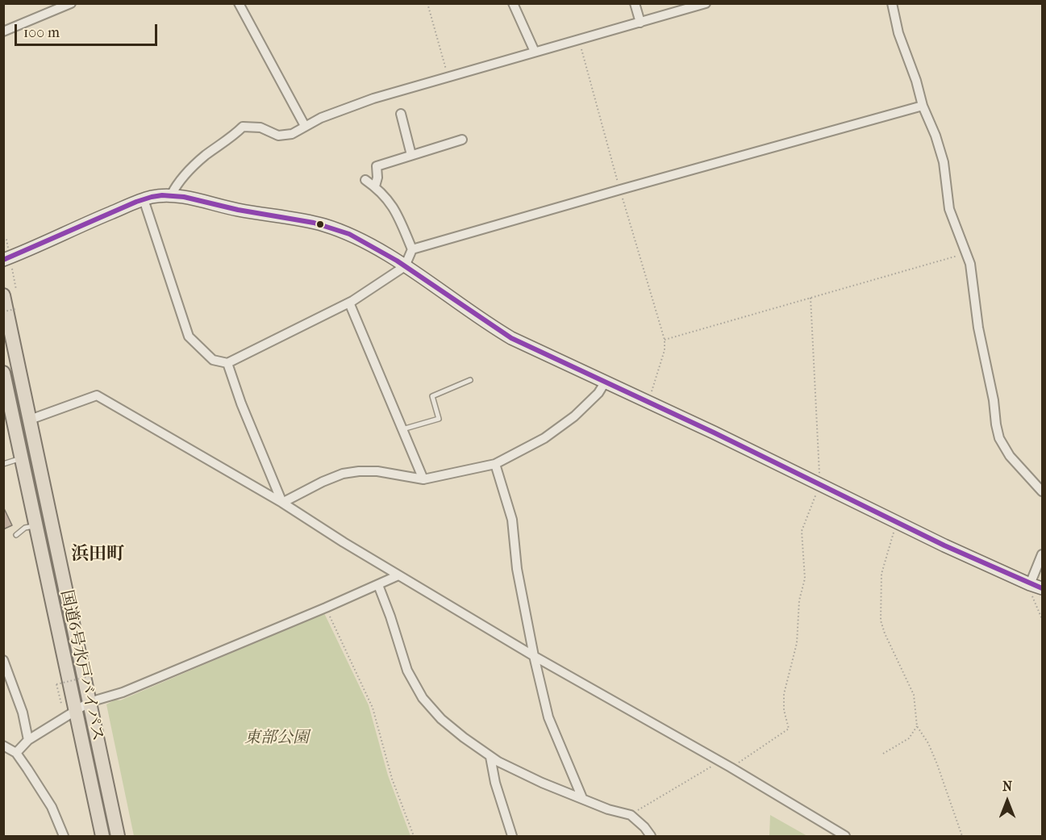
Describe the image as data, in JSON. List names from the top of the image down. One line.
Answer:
{"streets":{"highway":["国道6号水戸バイパス"]},"districts":["浜田町"],"parks":["東部公園"],"scale_bar":"100 m","north":"top"}
